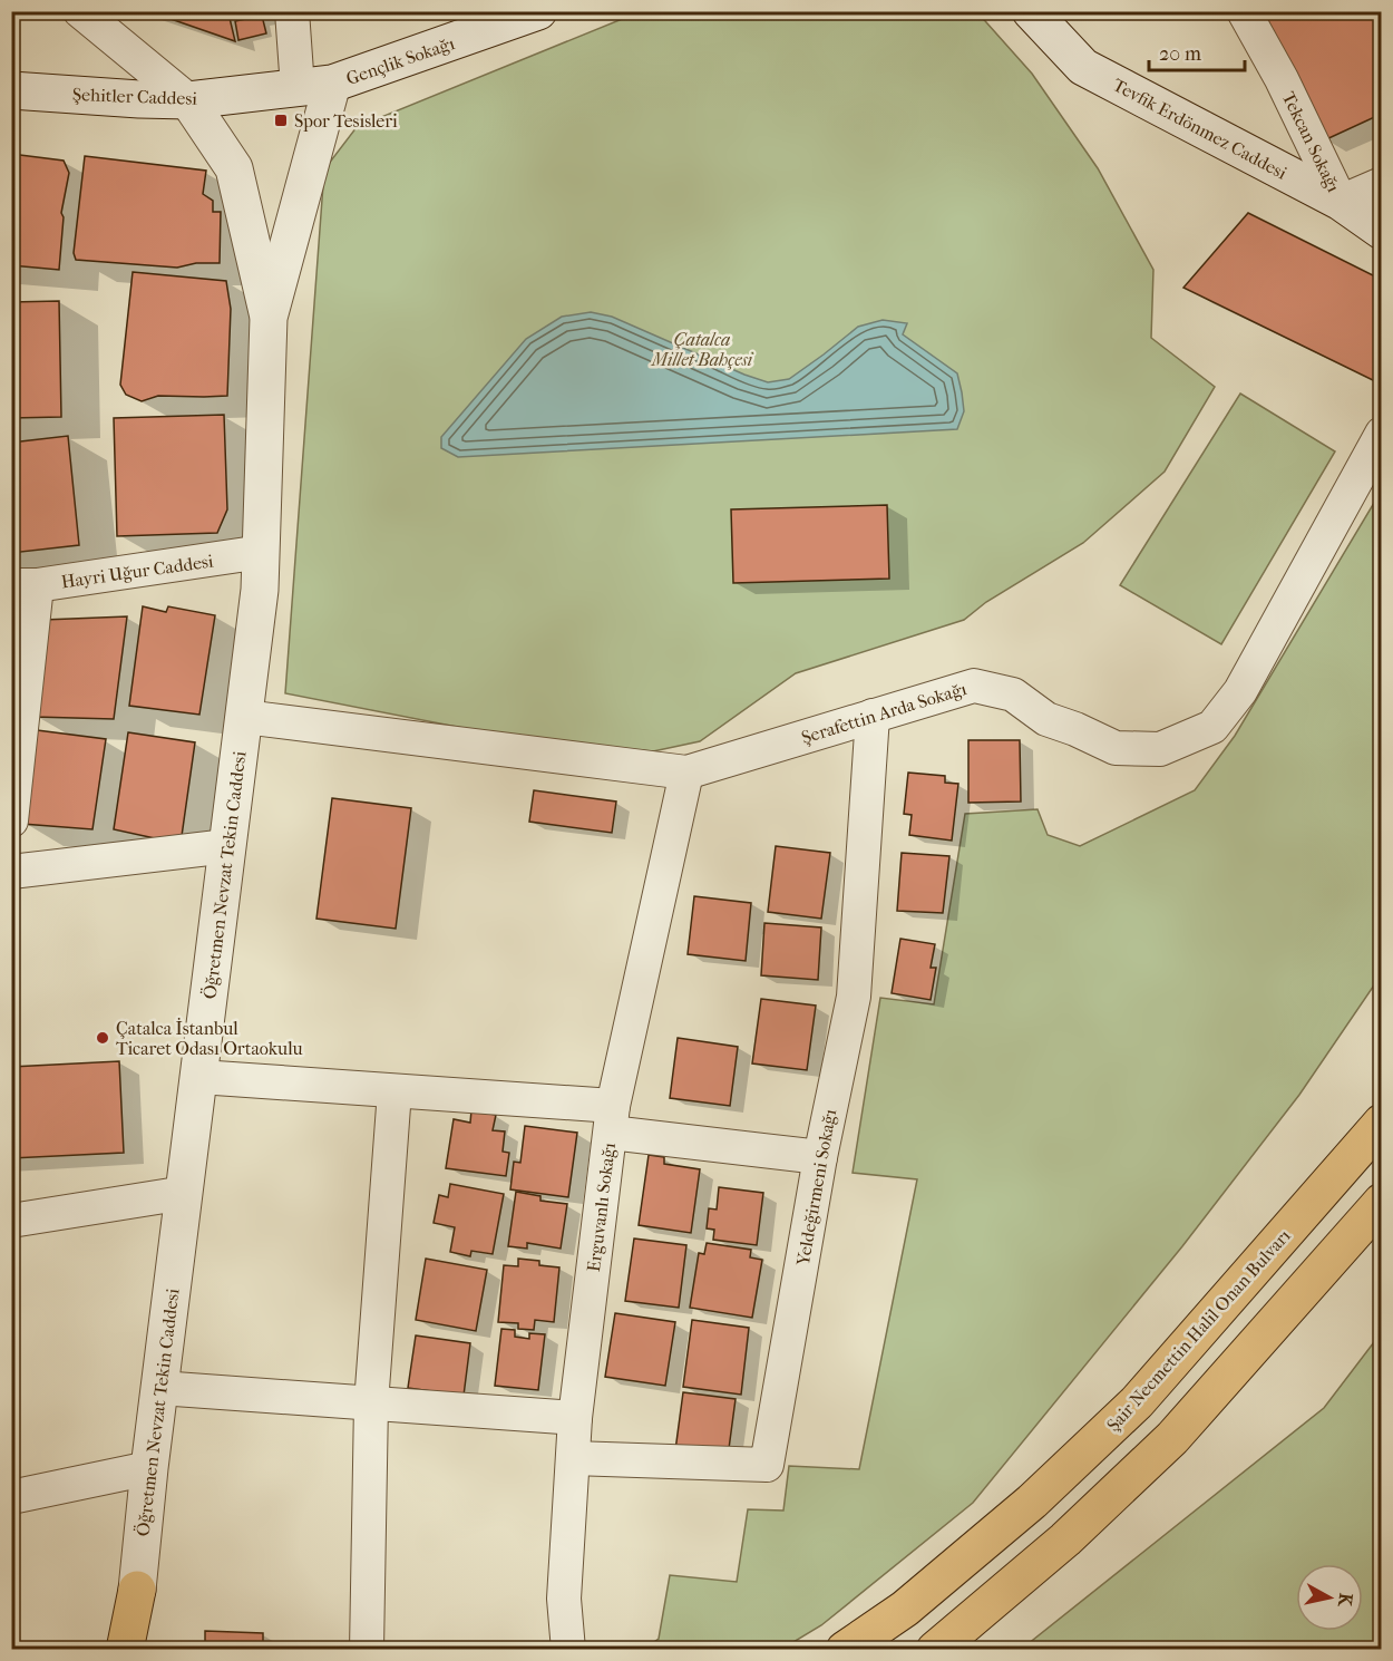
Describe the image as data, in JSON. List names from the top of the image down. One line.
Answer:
{"streets":{"main road":["Şair Necmettin Halil Onan Bulvarı"],"street":["Gençlik Sokağı","Şehitler Caddesi","Tevfik Erdönmez Caddesi","Tekcan Sokağı","Hayri Uğur Caddesi","Şerafettin Arda Sokağı","Öğretmen Nevzat Tekin Caddesi","Yeldeğirmeni Sokağı","Erguvanlı Sokağı"]},"crossings":[["Gençlik Sokağı","Şehitler Caddesi"],["Tevfik Erdönmez Caddesi","Tekcan Sokağı"],["Hayri Uğur Caddesi","Öğretmen Nevzat Tekin Caddesi"],["Şerafettin Arda Sokağı","Öğretmen Nevzat Tekin Caddesi"],["Şerafettin Arda Sokağı","Yeldeğirmeni Sokağı"],["Şerafettin Arda Sokağı","Erguvanlı Sokağı"],["Yeldeğirmeni Sokağı","Erguvanlı Sokağı"]],"parks":["Çatalca Millet Bahçesi"],"places":{"transit":["Spor Tesisleri"],"other":["Çatalca İstanbul Ticaret Odası Ortaokulu"]},"scale_bar":"20 m","north":"right"}
